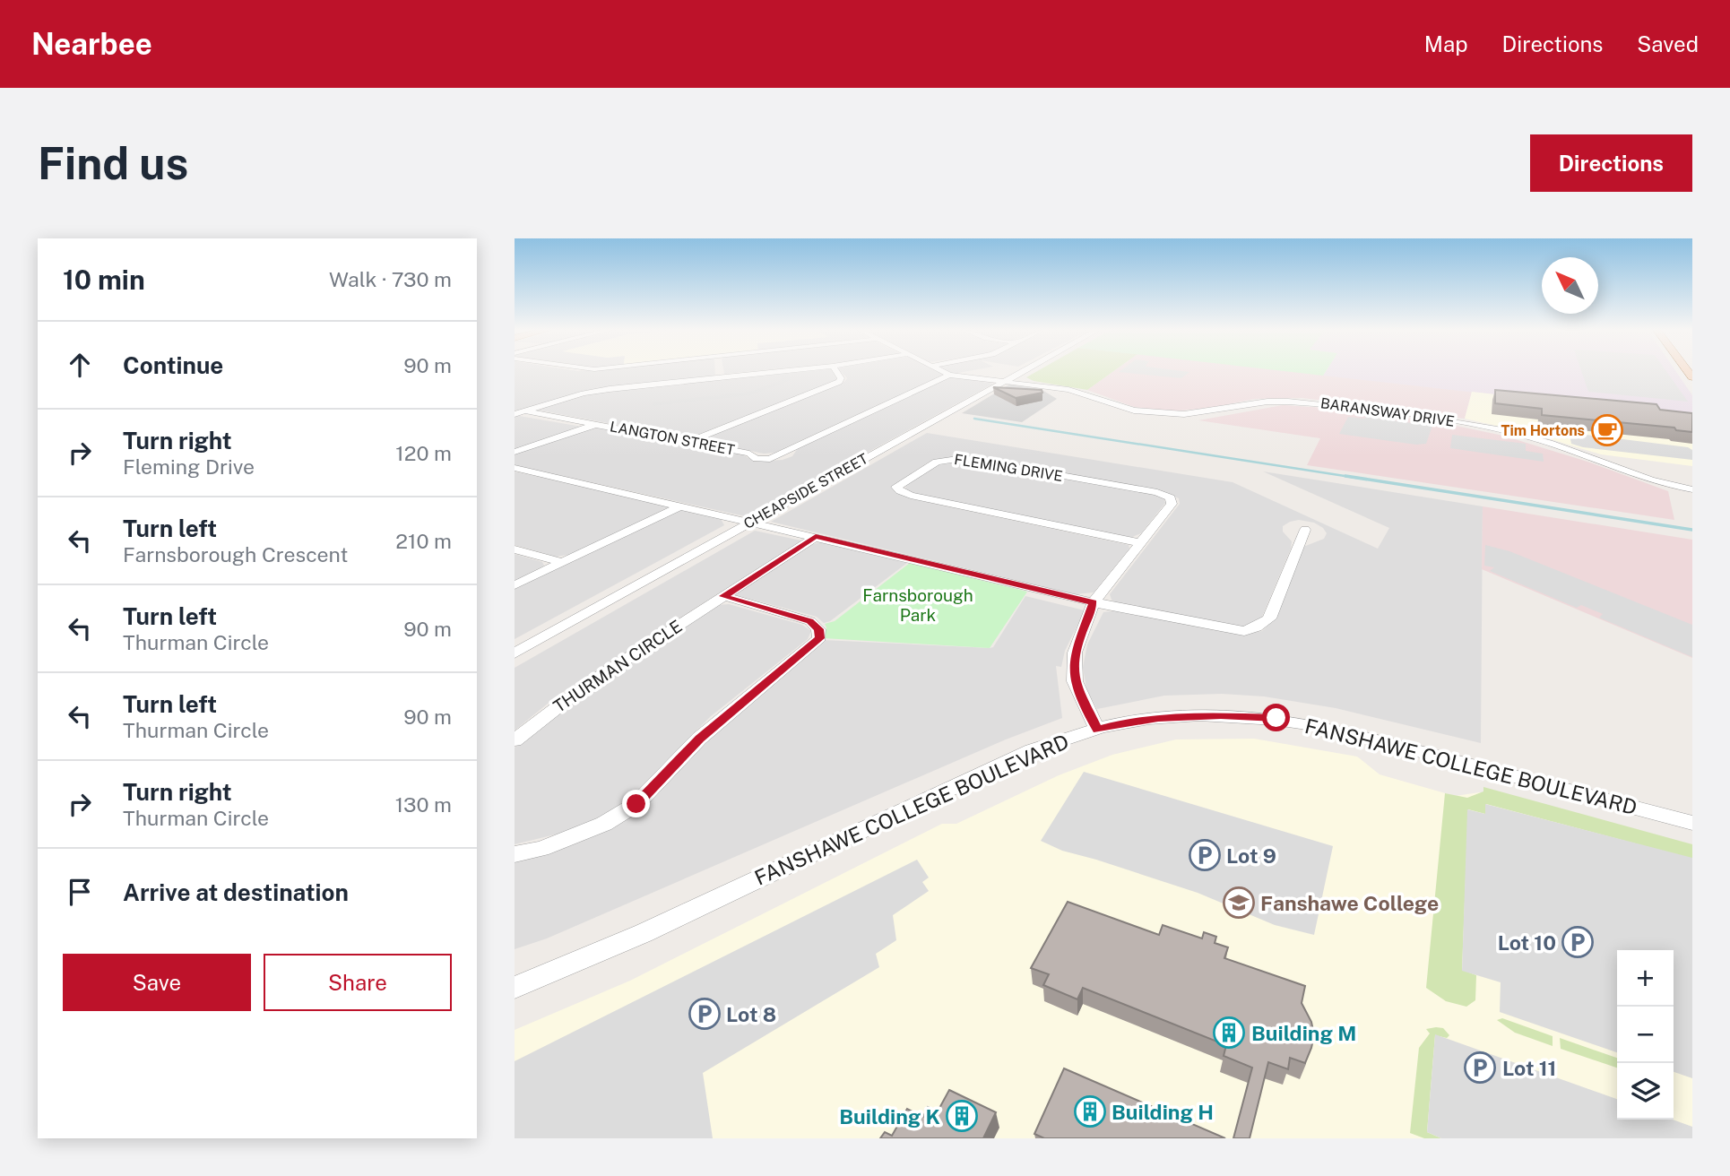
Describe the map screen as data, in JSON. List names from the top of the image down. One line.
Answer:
{"streets":{"street":["BARANSWAY DRIVE","LANGTON STREET","FLEMING DRIVE","CHEAPSIDE STREET","THURMAN CIRCLE","FANSHAWE COLLEGE BOULEVARD"]},"crossings":[["BARANSWAY DRIVE","LANGTON STREET"],["BARANSWAY DRIVE","CHEAPSIDE STREET"],["FLEMING DRIVE","FANSHAWE COLLEGE BOULEVARD"]],"parks":["Farnsborough Park"],"places":{"cafe":["Tim Hortons"],"parking":["Lot 9","Lot 10","Lot 8","Lot 11"],"school or university":["Fanshawe College"],"building":["Building M","Building H","Building K"]},"north":"top left","page":{"header":"Nearbee","nav":["Map","Directions","Saved"],"buttons":["Directions",["Save","Share"]],"title":"Find us","heading":["10 min","Walk · 730 m"],"list":[["Continue","90 m"],["Turn right","Fleming Drive","120 m"],["Turn left","Farnsborough Crescent","210 m"],["Turn left","Thurman Circle","90 m"],["Turn left","Thurman Circle","90 m"],["Turn right","Thurman Circle","130 m"],"Arrive at destination"],"map_buttons":["+","−"]}}
